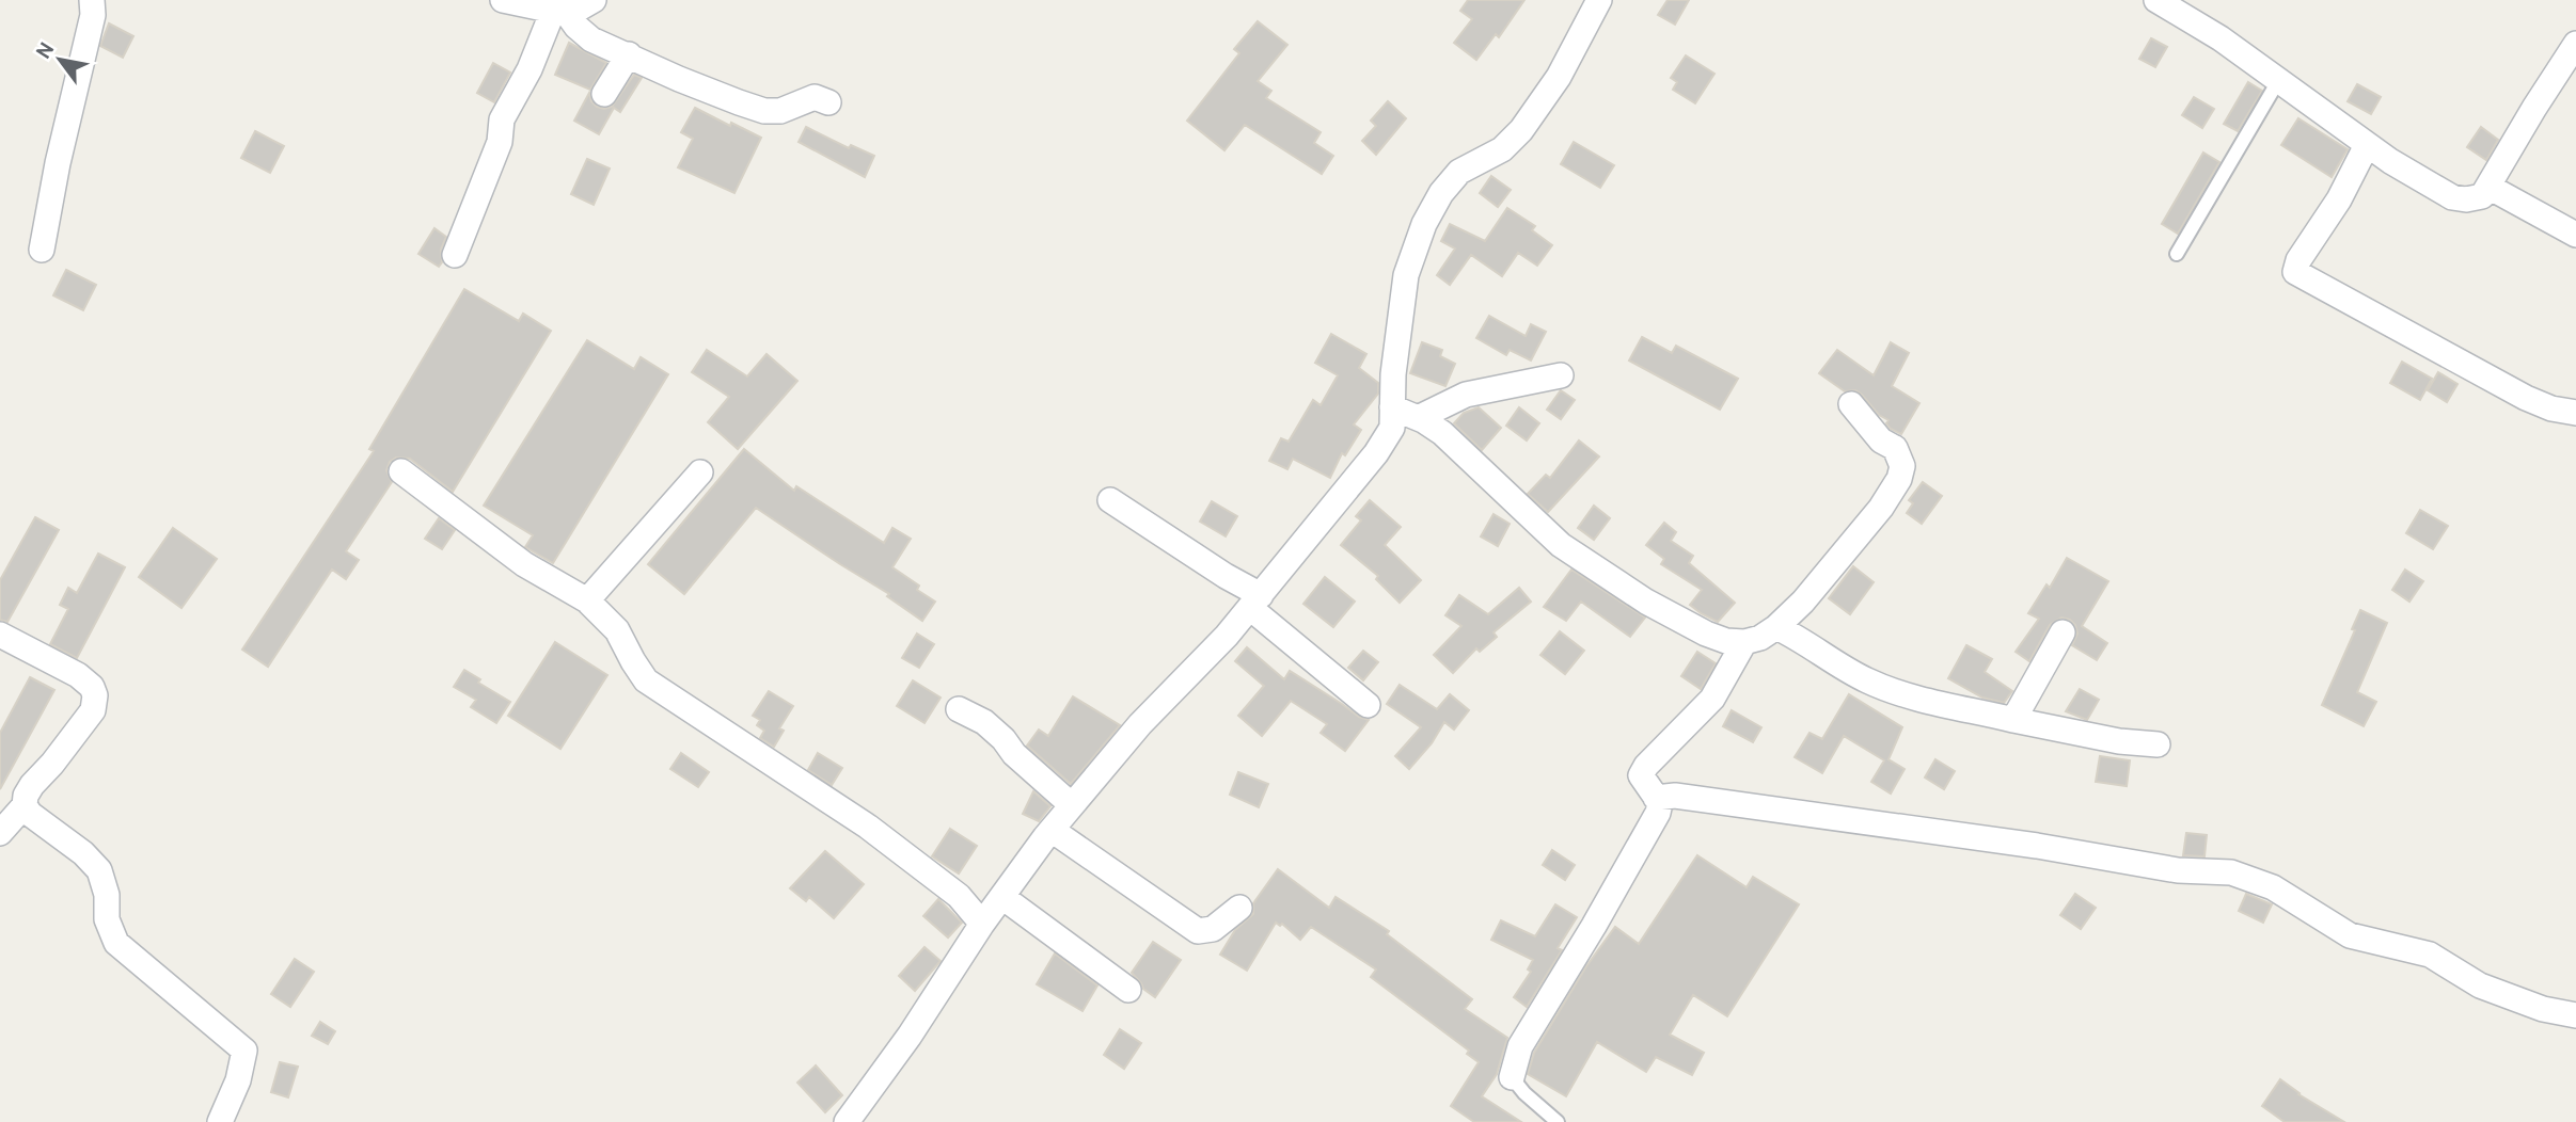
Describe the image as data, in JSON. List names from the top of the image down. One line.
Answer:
{"north":"top left"}
